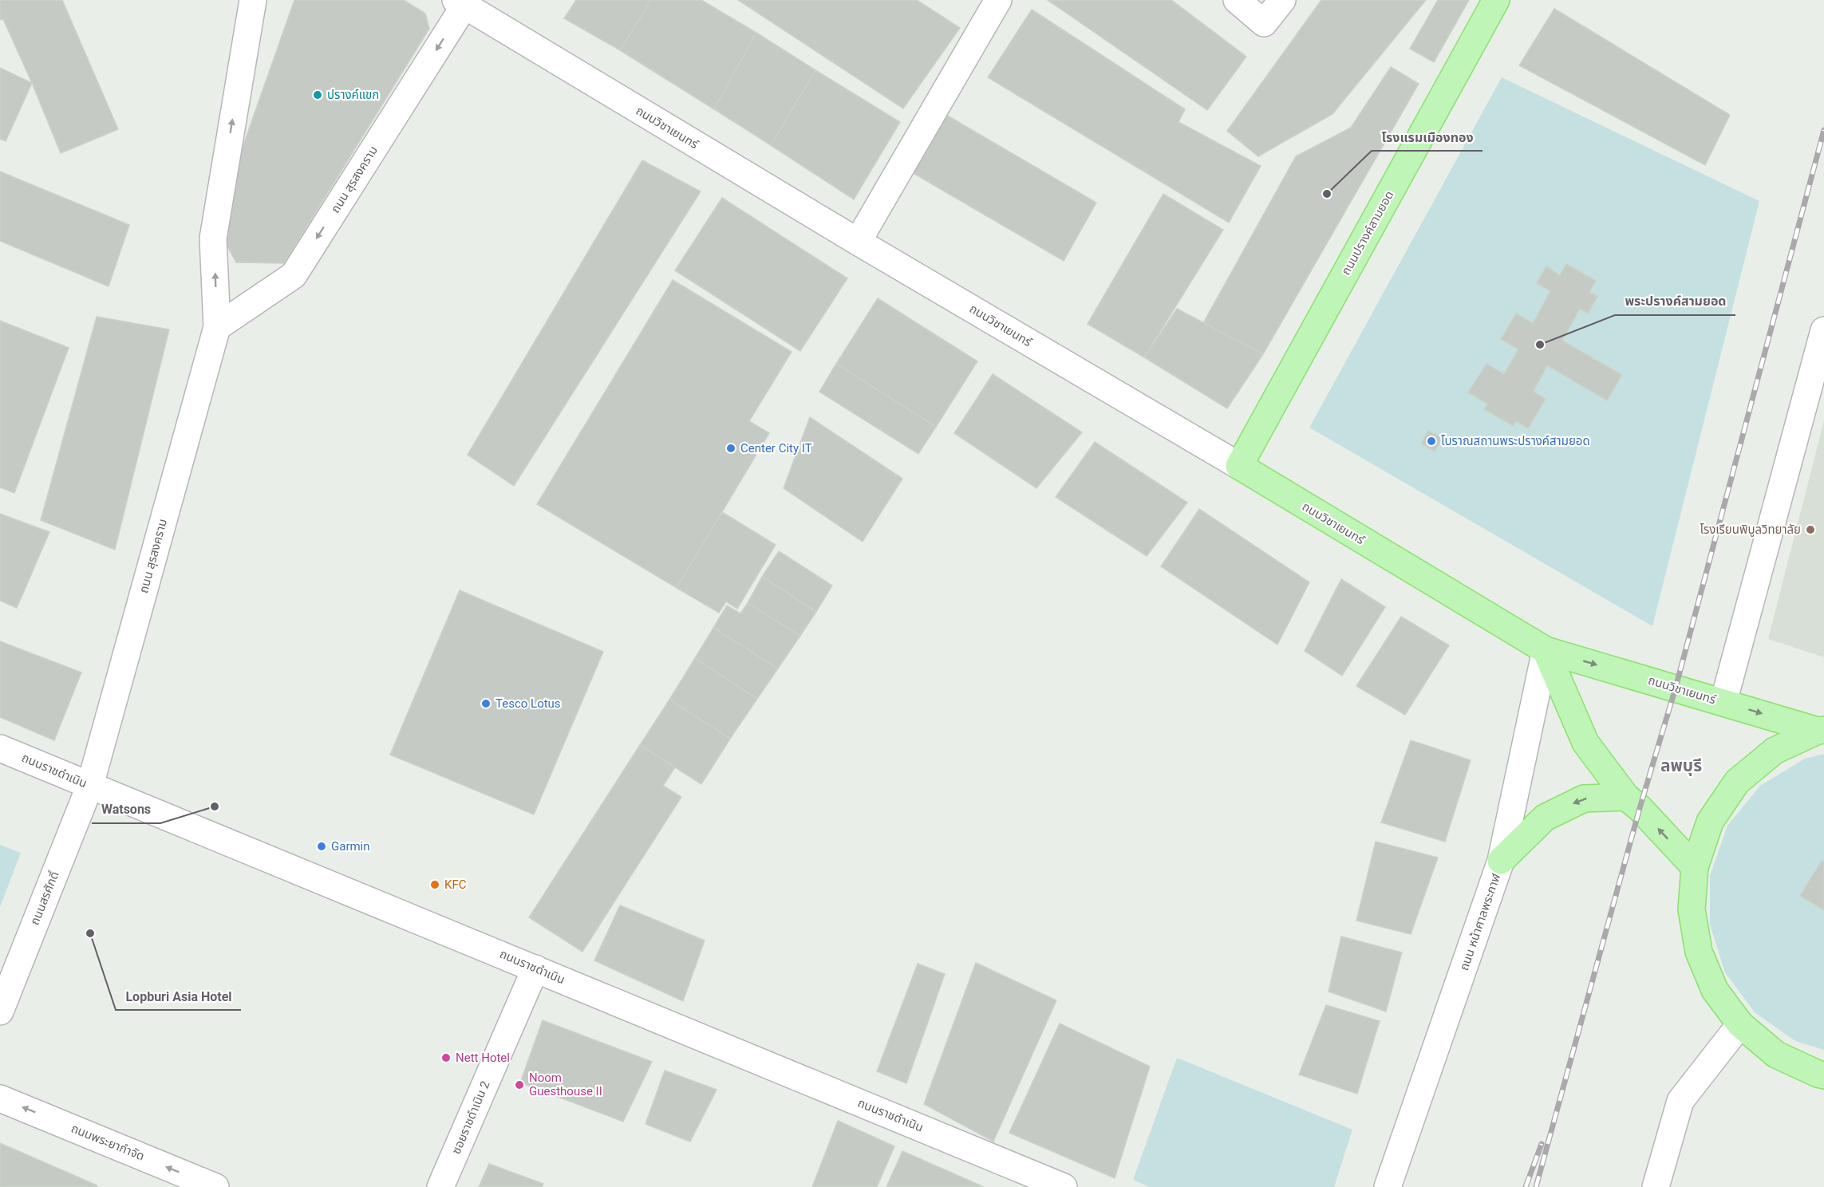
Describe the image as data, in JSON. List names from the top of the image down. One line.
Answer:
{"streets":{"main road":["ถนนวิชาเยนทร์","ถนนปรางค์สามยอด"],"street":["ถนน สุรสงคราม","ถนนราชดำเนิน","ถนนสรศักดิ์","ถนน หน้าศาลพระกาฬ","ซอยราชดำเนิน 2","ถนนพระยากำจัด"]},"crossings":[["ถนนวิชาเยนทร์","ถนน สุรสงคราม"],["ถนนวิชาเยนทร์","ถนนปรางค์สามยอด"],["ถนนวิชาเยนทร์","ถนน หน้าศาลพระกาฬ"],["ถนน สุรสงคราม","ถนนราชดำเนิน"],["ถนน สุรสงคราม","ถนนสรศักดิ์"],["ถนนราชดำเนิน","ถนนสรศักดิ์"],["ถนนราชดำเนิน","ซอยราชดำเนิน 2"]],"one_way":["ถนนพระยากำจัด"],"districts":["ลพบุรี"],"places":["ปรางค์แขก","โรงแรมเมืองทอง","พระปรางค์สามยอด","โบราณสถานพระปรางค์สามยอด","Center City IT","โรงเรียนพิบูลวิทยาลัย","Tesco Lotus","Watsons","Garmin","KFC","Lopburi Asia Hotel","Nett Hotel","Noom Guesthouse II"]}
